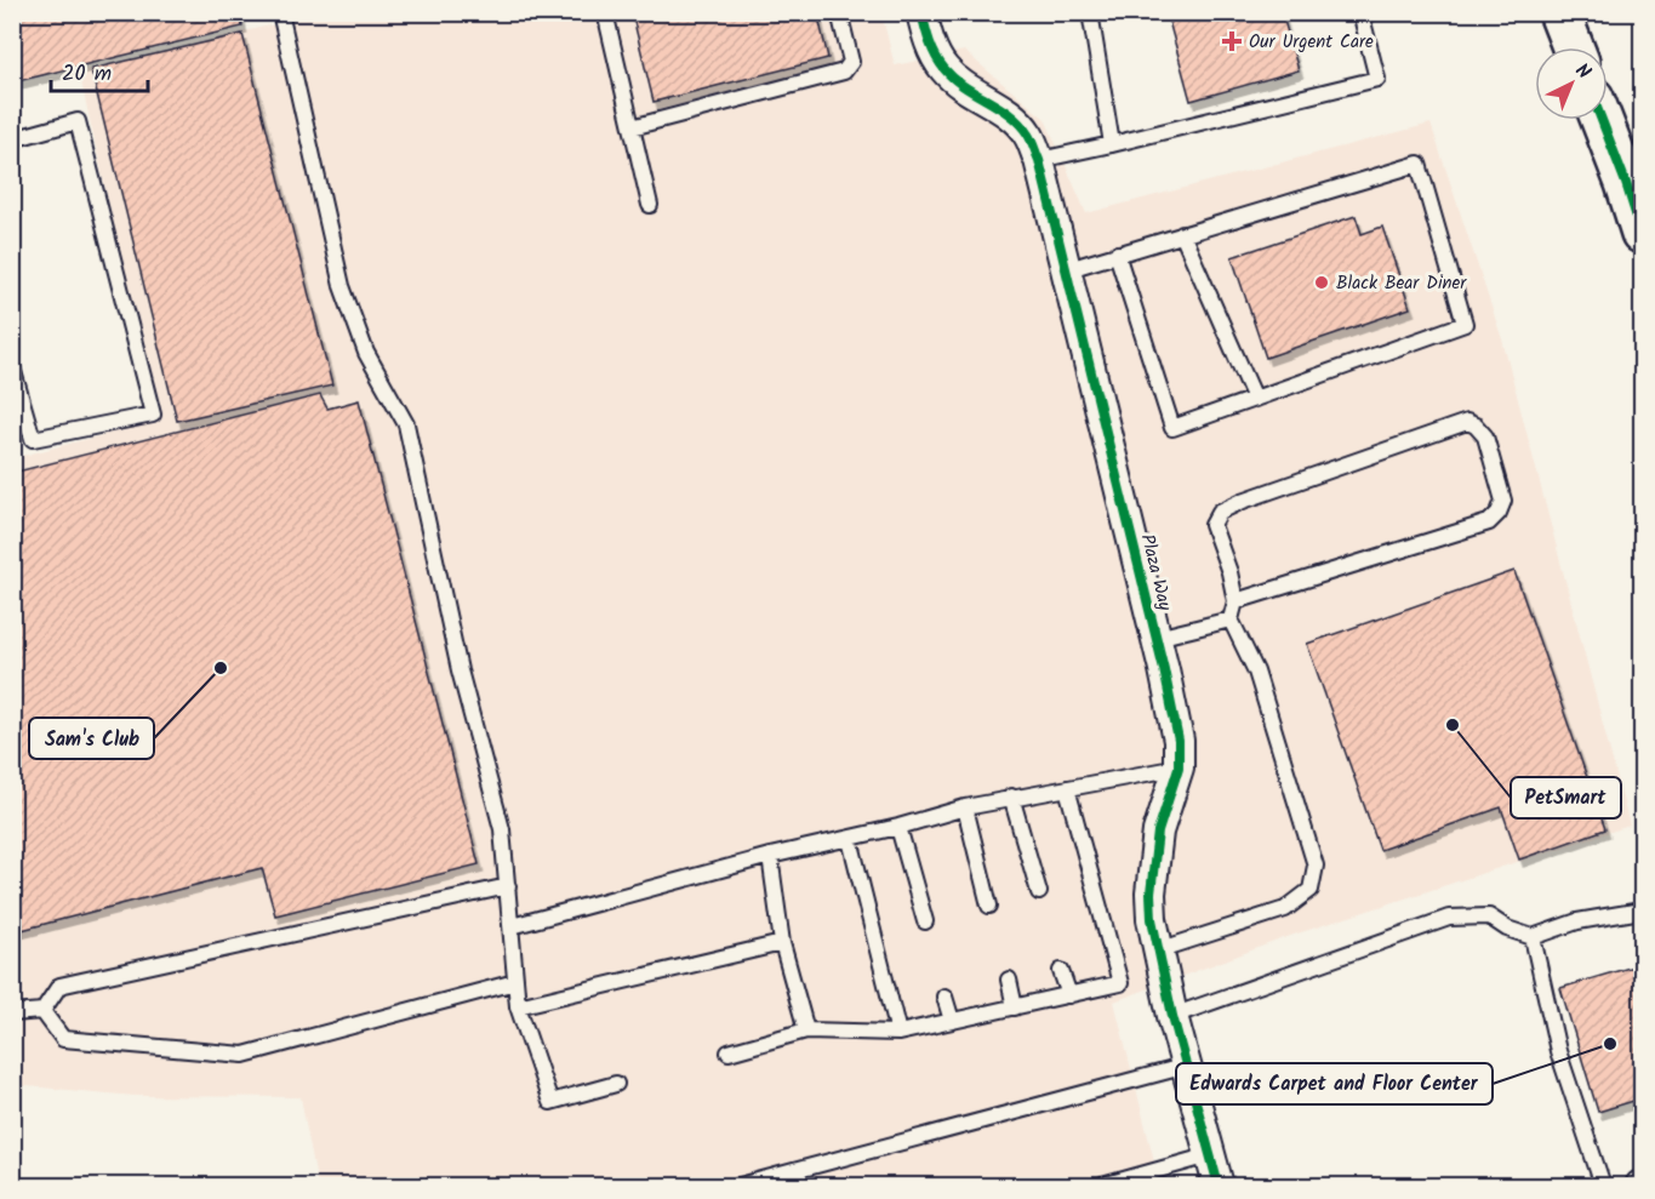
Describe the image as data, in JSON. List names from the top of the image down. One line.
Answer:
{"streets":{"street":["Plaza Way"]},"places":{"health":["Our Urgent Care"],"other":["Black Bear Diner","Sam's Club","PetSmart","Edwards Carpet and Floor Center"]},"scale_bar":"20 m","north":"top right"}
